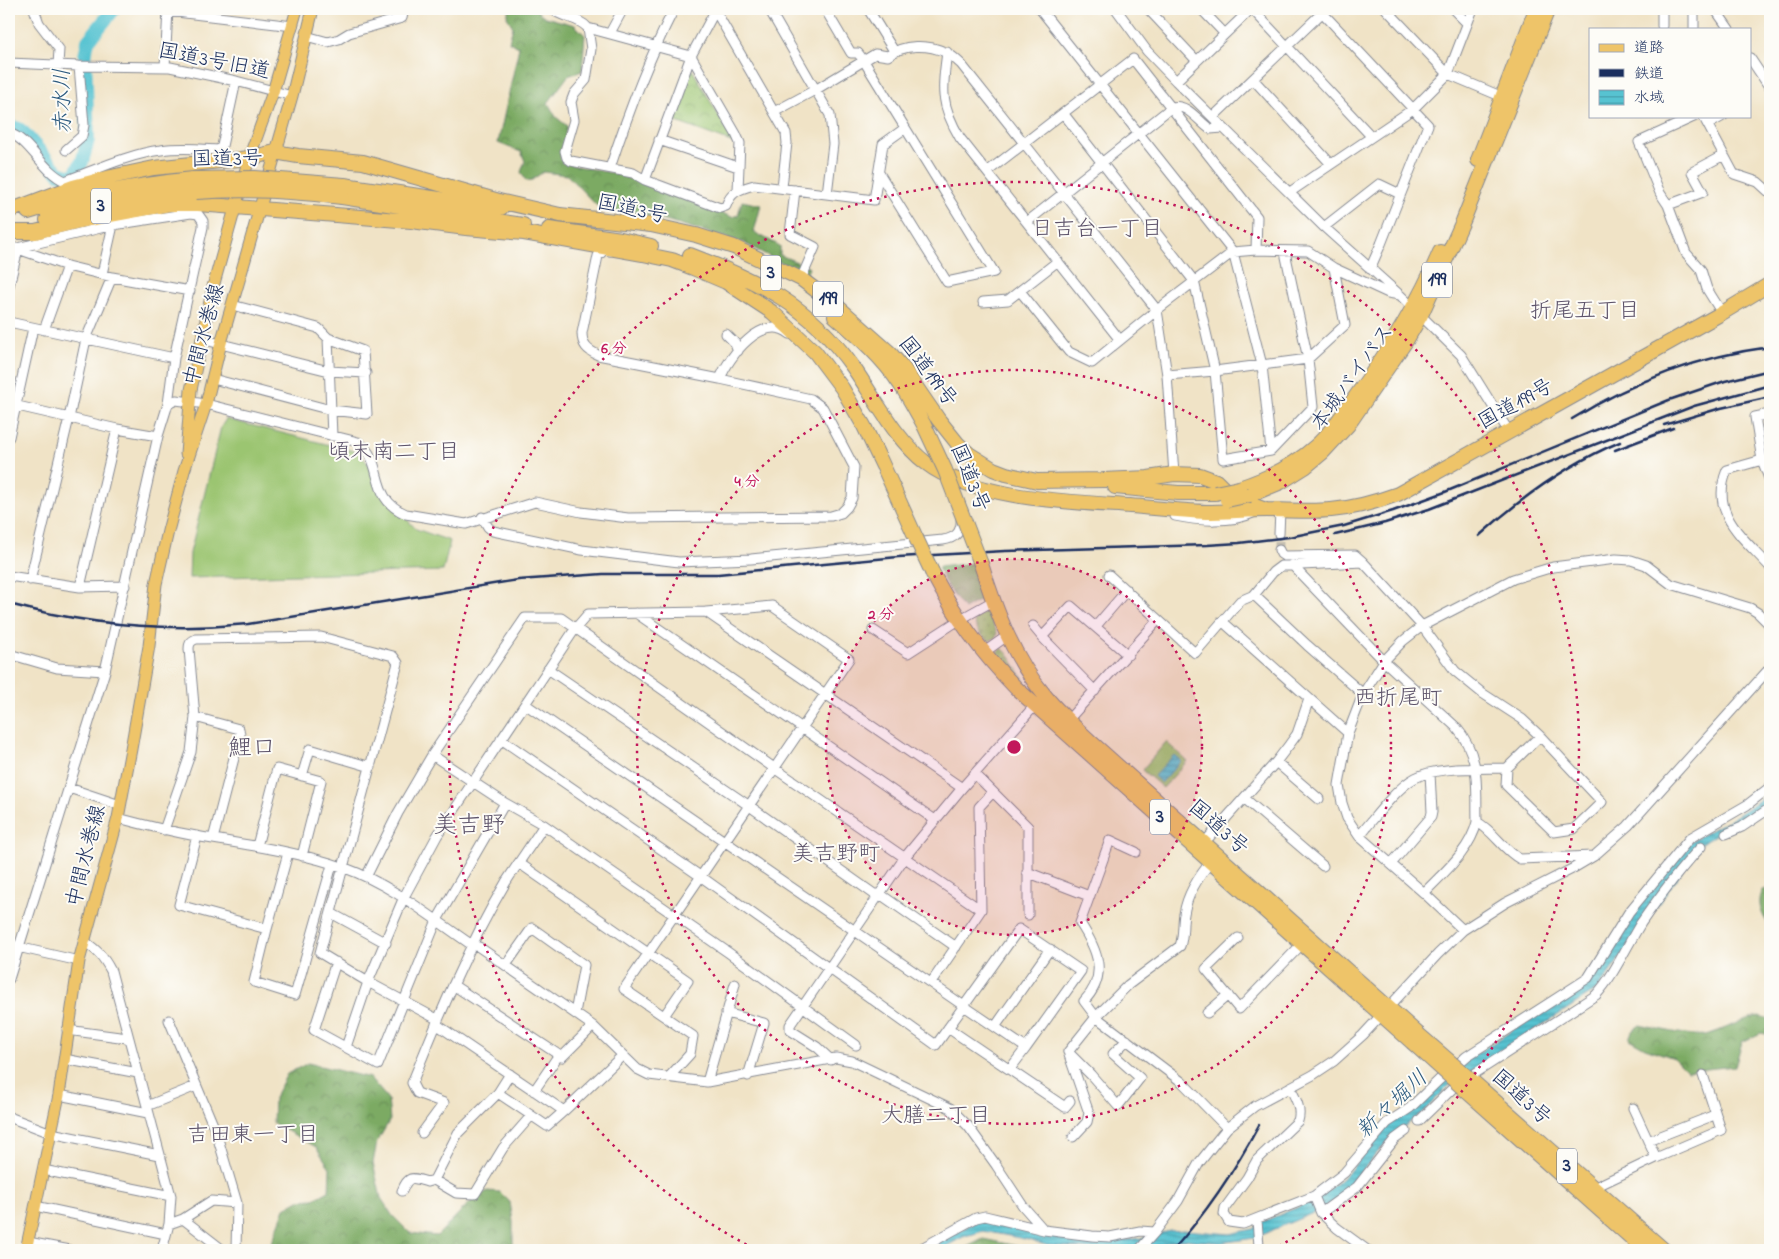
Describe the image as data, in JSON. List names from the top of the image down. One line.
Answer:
{"streets":{"highway":["国道3号","3","199","国道199号","本城バイパス"],"main road":["中間水巻線"],"street":["国道3号旧道"]},"crossings":[["国道3号旧道","中間水巻線"],["国道3号","国道199号"],["国道199号","本城バイパス"]],"districts":["日吉台一丁目","折尾五丁目","頃末南二丁目","西折尾町","鯉口","美吉野","美吉野町","大膳二丁目","吉田東一丁目"],"water":["赤水川","新々堀川"],"legend":["道路","鉄道","水域"],"rings":["6 分","4 分","2 分"]}
